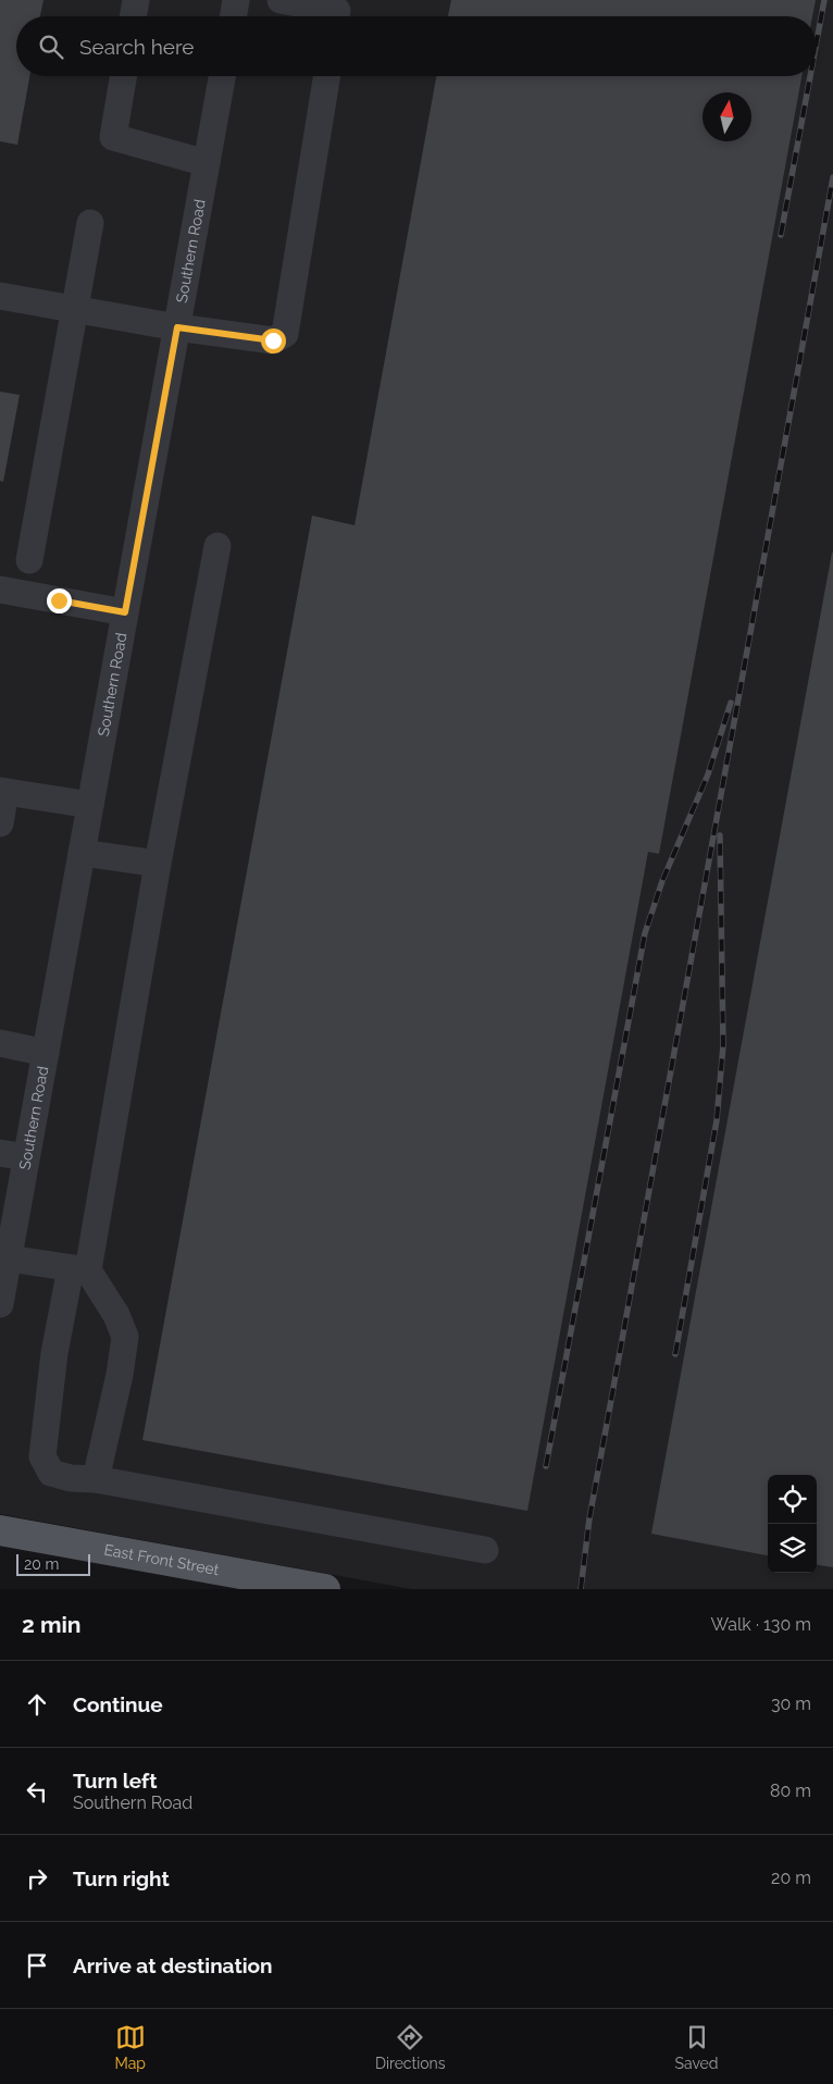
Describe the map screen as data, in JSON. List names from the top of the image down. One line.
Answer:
{"streets":{"main road":["East Front Street"],"street":["Southern Road"]},"scale_bar":"20 m","north":"top","page":{"search":"Search here","scale":"20 m","heading":["2 min","Walk · 130 m"],"list":[["Continue","30 m"],["Turn left","Southern Road","80 m"],["Turn right","20 m"],"Arrive at destination"],"nav":["Map","Directions","Saved"]}}
